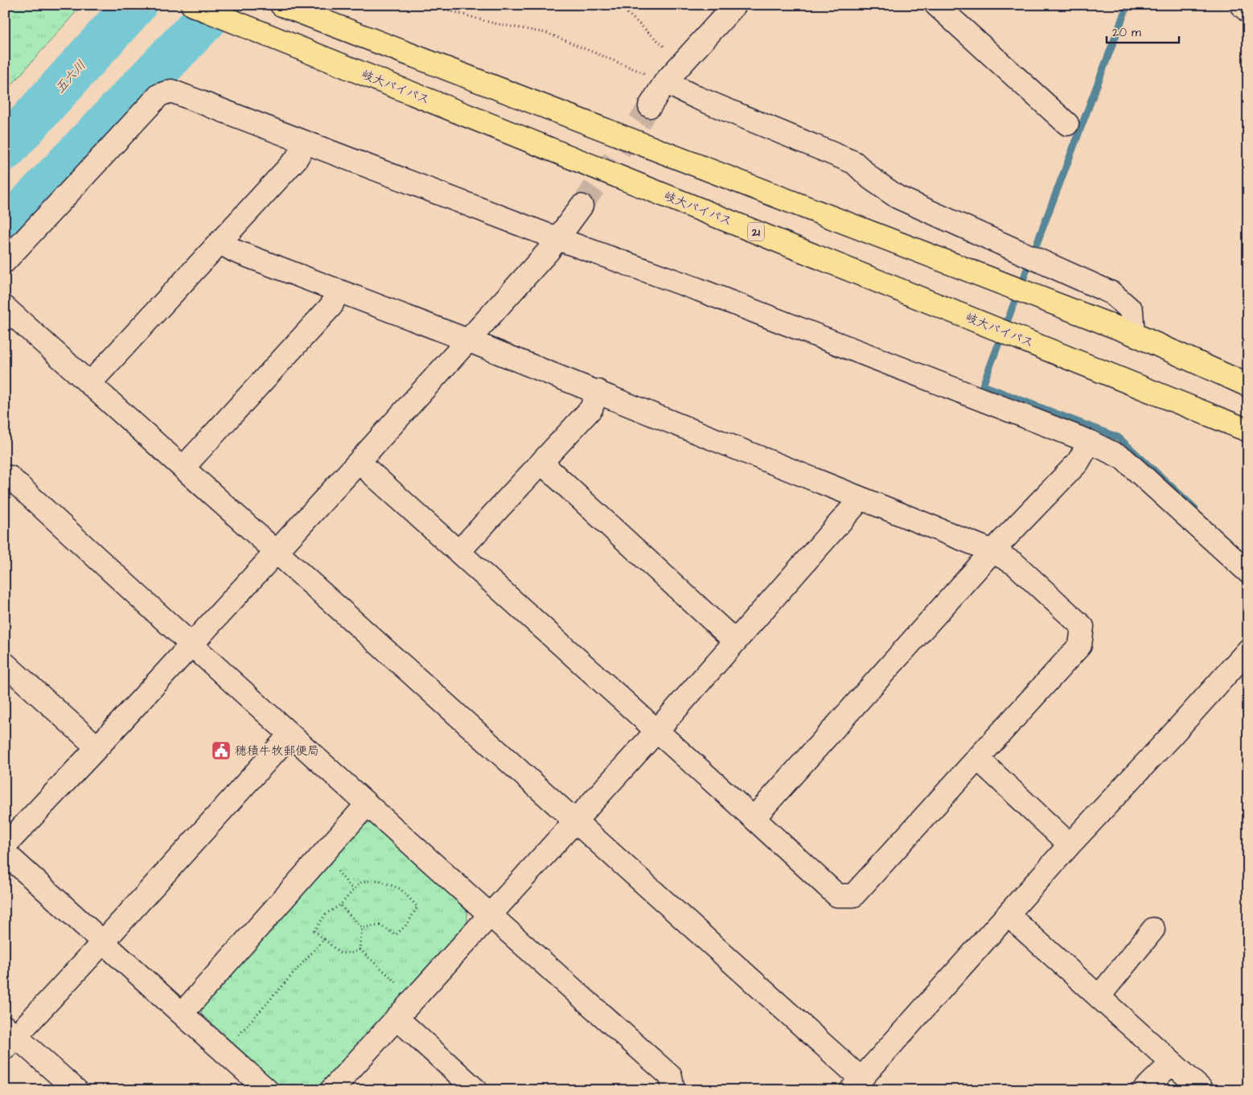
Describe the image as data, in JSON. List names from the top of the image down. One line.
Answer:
{"streets":{"highway":["岐大バイパス","21"]},"water":["五六川"],"places":{"public building":["穂積牛牧郵便局"]},"scale_bar":"20 m"}
